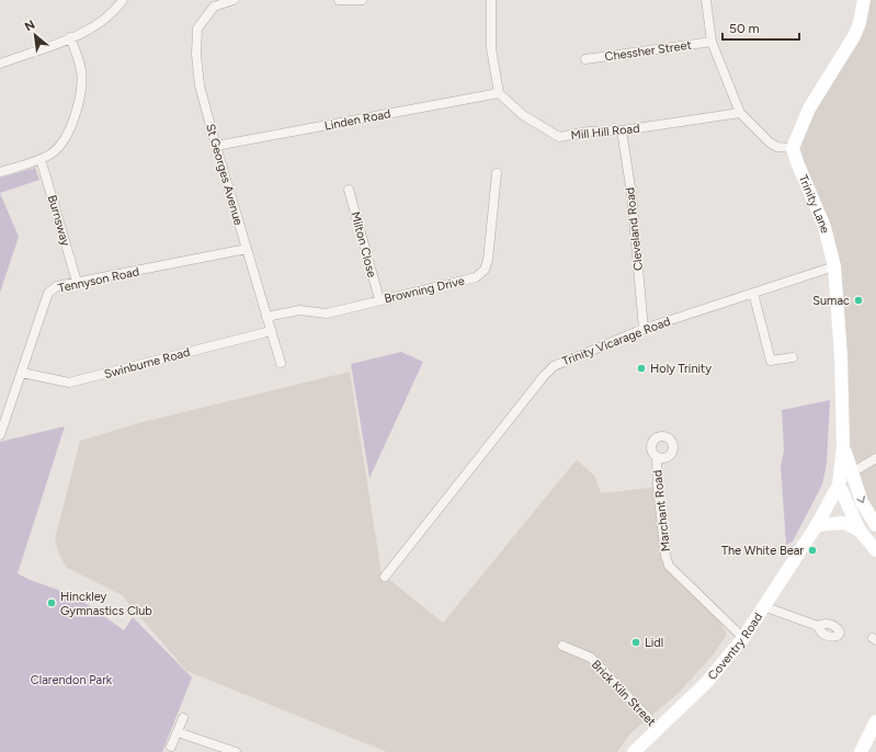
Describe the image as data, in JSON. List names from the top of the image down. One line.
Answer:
{"streets":{"main road":["Trinity Lane","Coventry Road"],"street":["Chessher Street","Linden Road","Mill Hill Road","St Georges Avenue","Burnsway","Cleveland Road","Milton Close","Tennyson Road","Browning Drive","Trinity Vicarage Road","Swinburne Road","Marchant Road","Brick Kiln Street"]},"crossings":[["Linden Road","Mill Hill Road"],["Linden Road","St Georges Avenue"],["Mill Hill Road","Cleveland Road"],["St Georges Avenue","Tennyson Road"],["St Georges Avenue","Browning Drive"],["St Georges Avenue","Swinburne Road"],["Trinity Lane","Trinity Vicarage Road"],["Trinity Lane","Coventry Road"],["Burnsway","Tennyson Road"],["Cleveland Road","Trinity Vicarage Road"],["Milton Close","Browning Drive"],["Tennyson Road","Swinburne Road"],["Marchant Road","Coventry Road"],["Coventry Road","Brick Kiln Street"]],"parks":["Clarendon Park"],"places":["Sumac","Holy Trinity","The White Bear","Hinckley Gymnastics Club","Lidl"],"scale_bar":"50 m","north":"top left"}
